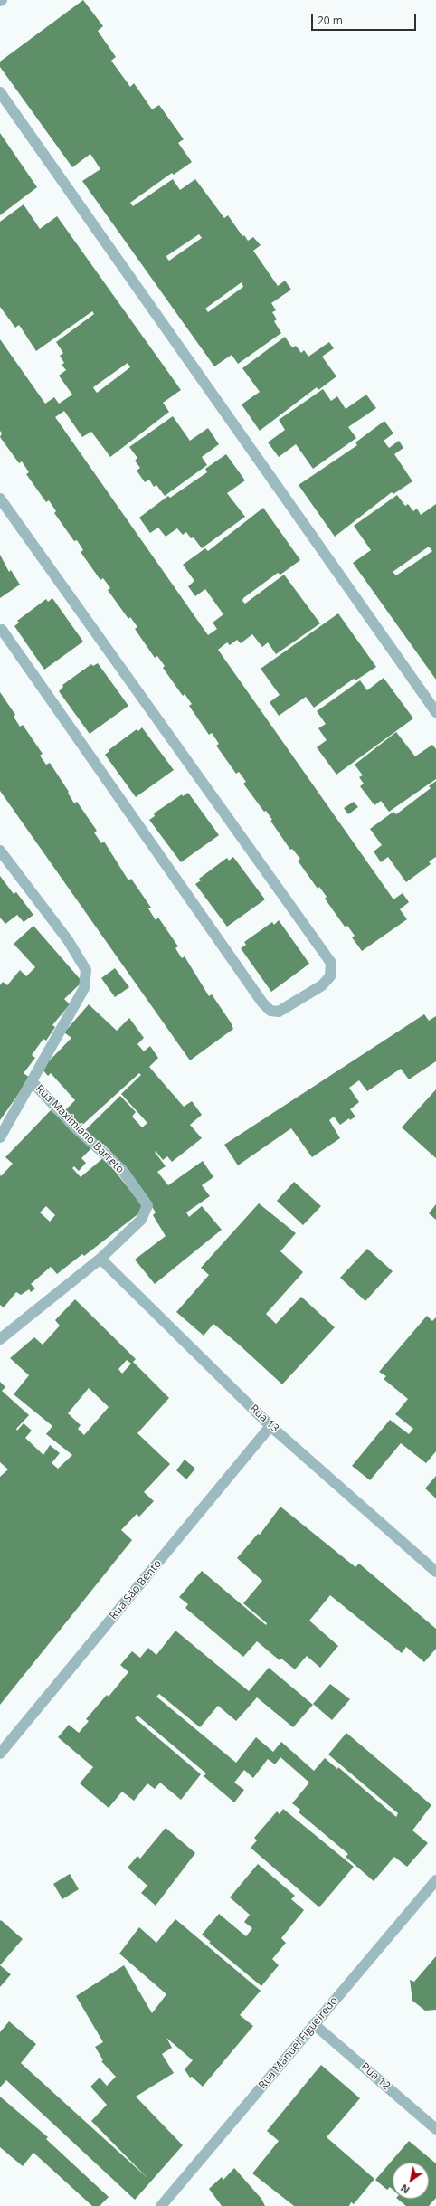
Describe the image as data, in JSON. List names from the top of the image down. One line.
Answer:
{"streets":{"street":["Rua Maximiano Barreto","Rua 13","Rua São Bento","Rua Manuel Figueiredo","Rua 12"]},"crossings":[["Rua Maximiano Barreto","Rua 13"],["Rua 13","Rua São Bento"],["Rua Manuel Figueiredo","Rua 12"]],"scale_bar":"20 m","north":"bottom left"}
